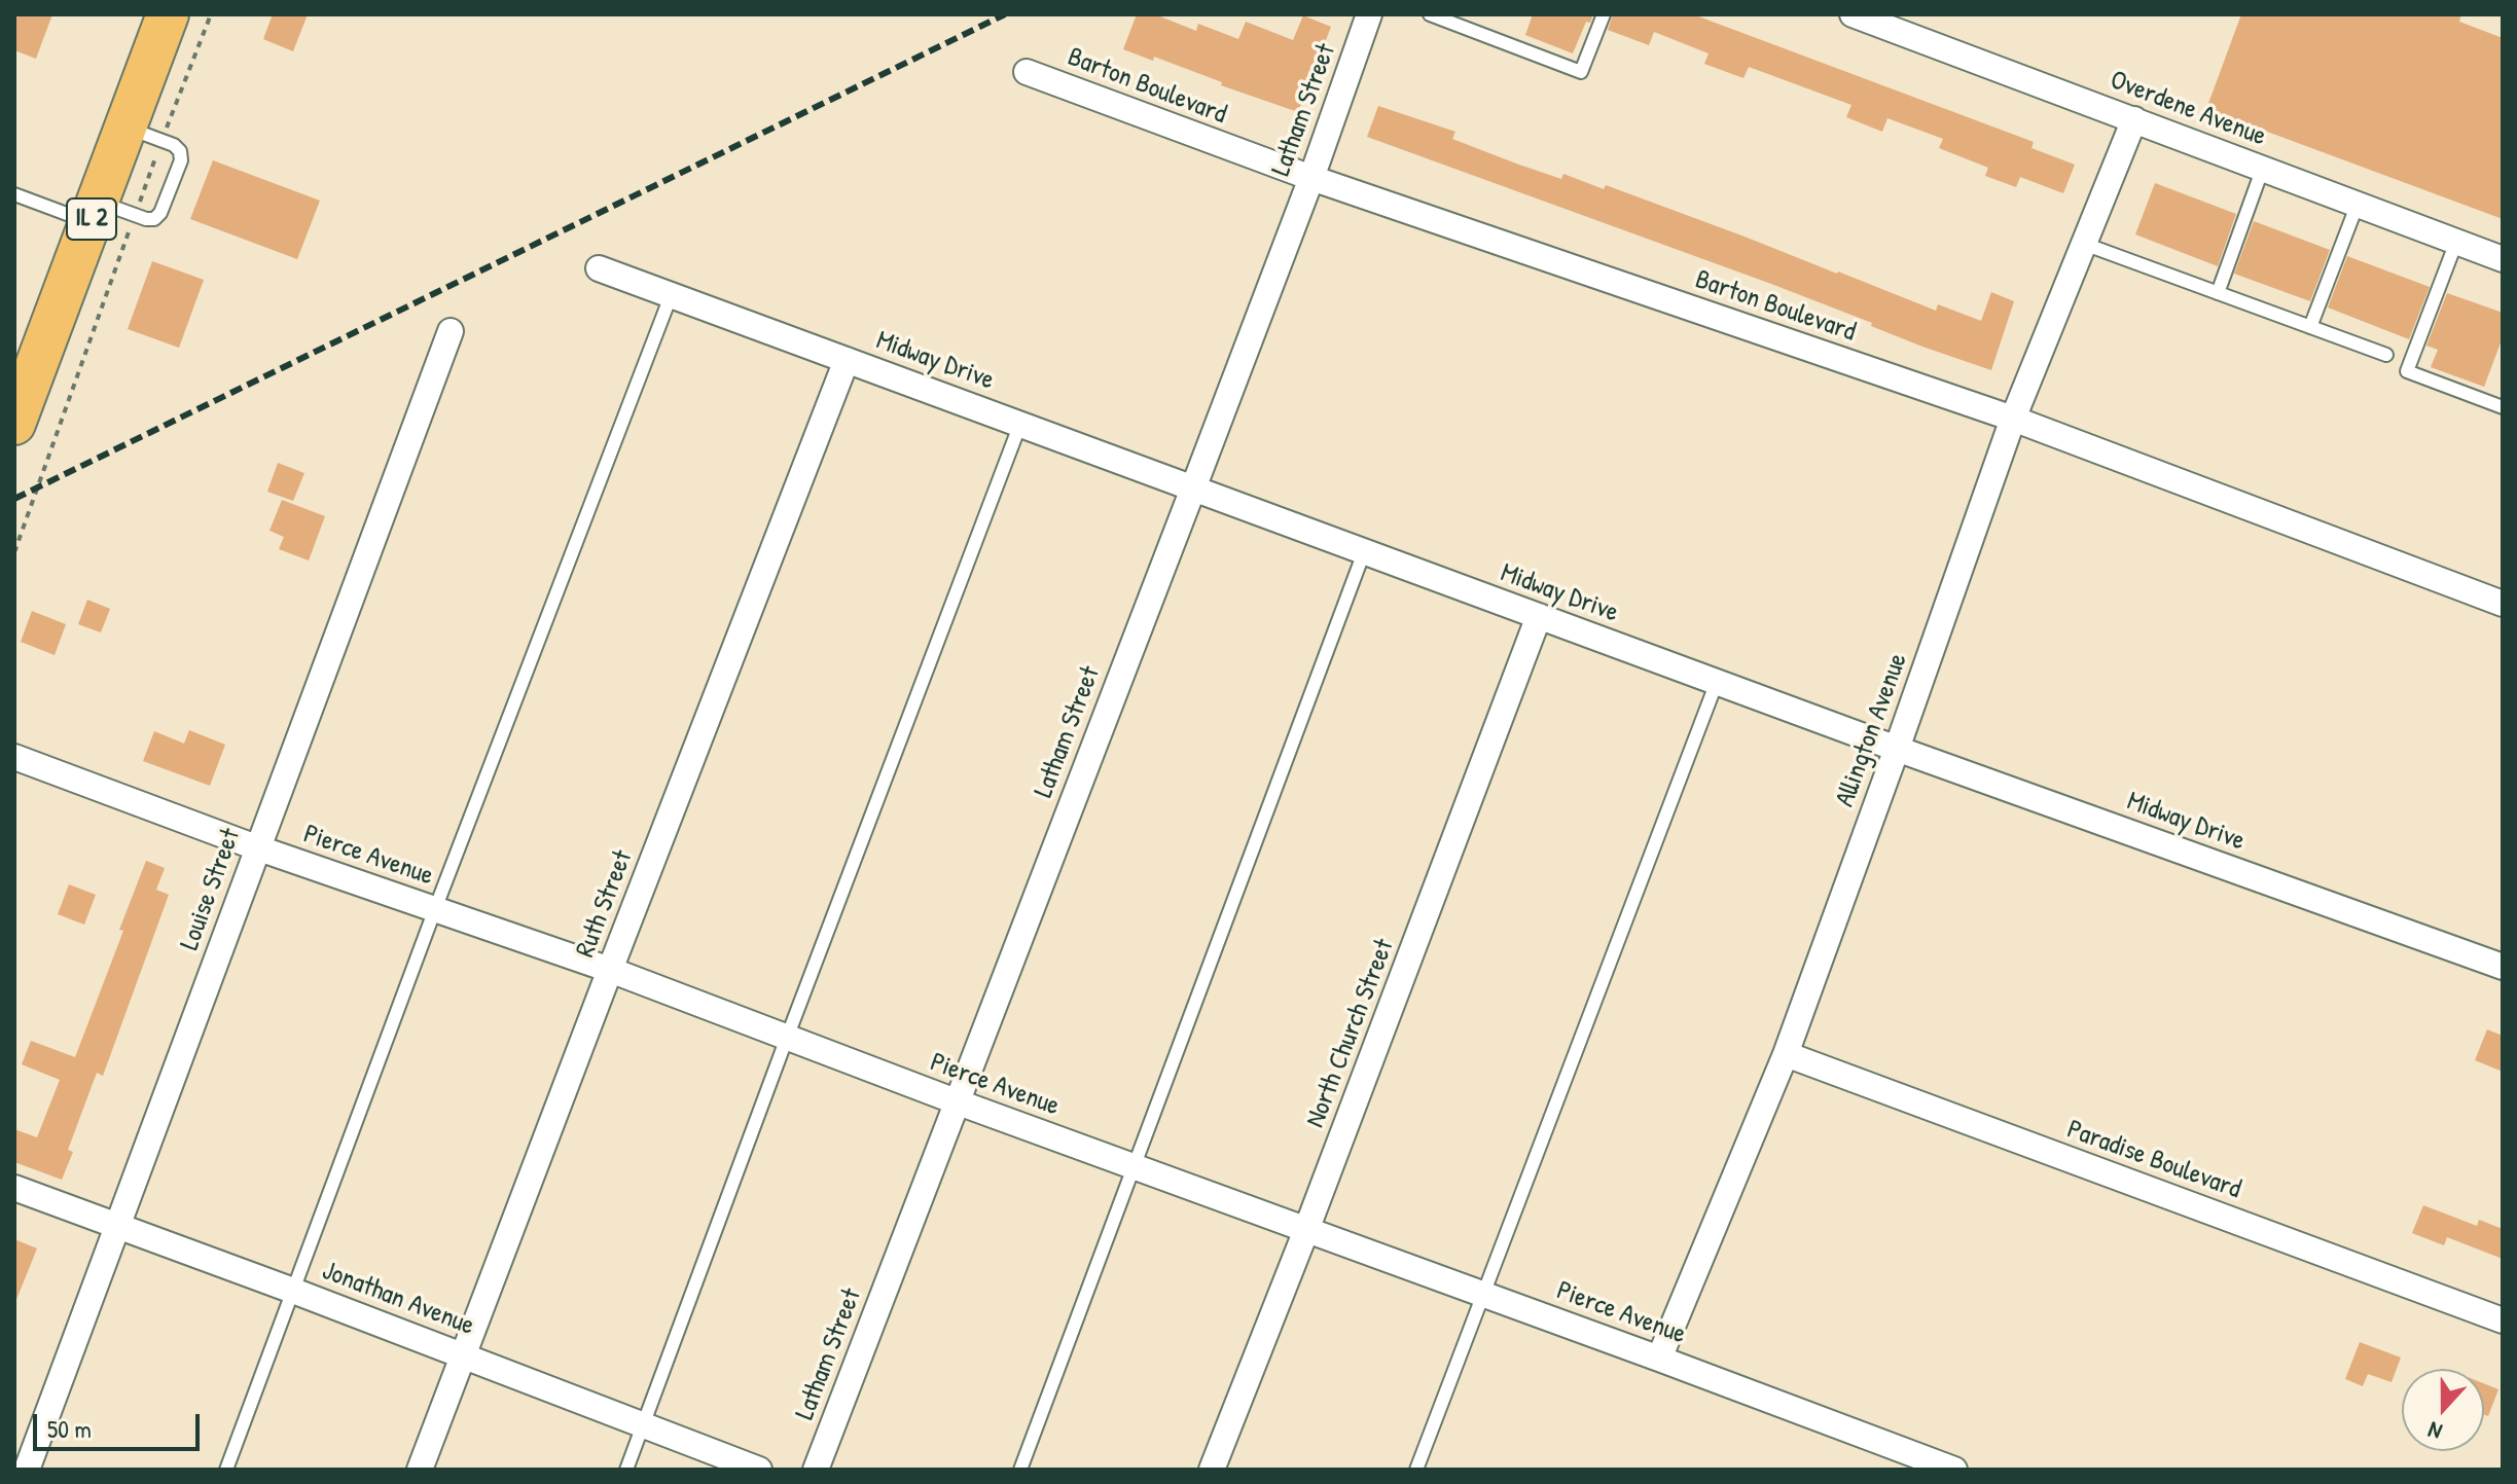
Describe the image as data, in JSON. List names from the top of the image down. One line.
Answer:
{"streets":{"main road":["IL 2"],"street":["Barton Boulevard","Overdene Avenue","Latham Street","Midway Drive","Allington Avenue","Pierce Avenue","Louise Street","Ruth Street","North Church Street","Paradise Boulevard","Jonathan Avenue"]},"crossings":[["Barton Boulevard","Latham Street"],["Barton Boulevard","Allington Avenue"],["Overdene Avenue","Allington Avenue"],["Latham Street","Midway Drive"],["Latham Street","Pierce Avenue"],["Midway Drive","Allington Avenue"],["Midway Drive","Ruth Street"],["Midway Drive","North Church Street"],["Allington Avenue","Pierce Avenue"],["Allington Avenue","Paradise Boulevard"],["Pierce Avenue","Louise Street"],["Pierce Avenue","Ruth Street"],["Pierce Avenue","North Church Street"],["Louise Street","Jonathan Avenue"],["Ruth Street","Jonathan Avenue"]],"scale_bar":"50 m","north":"bottom"}
